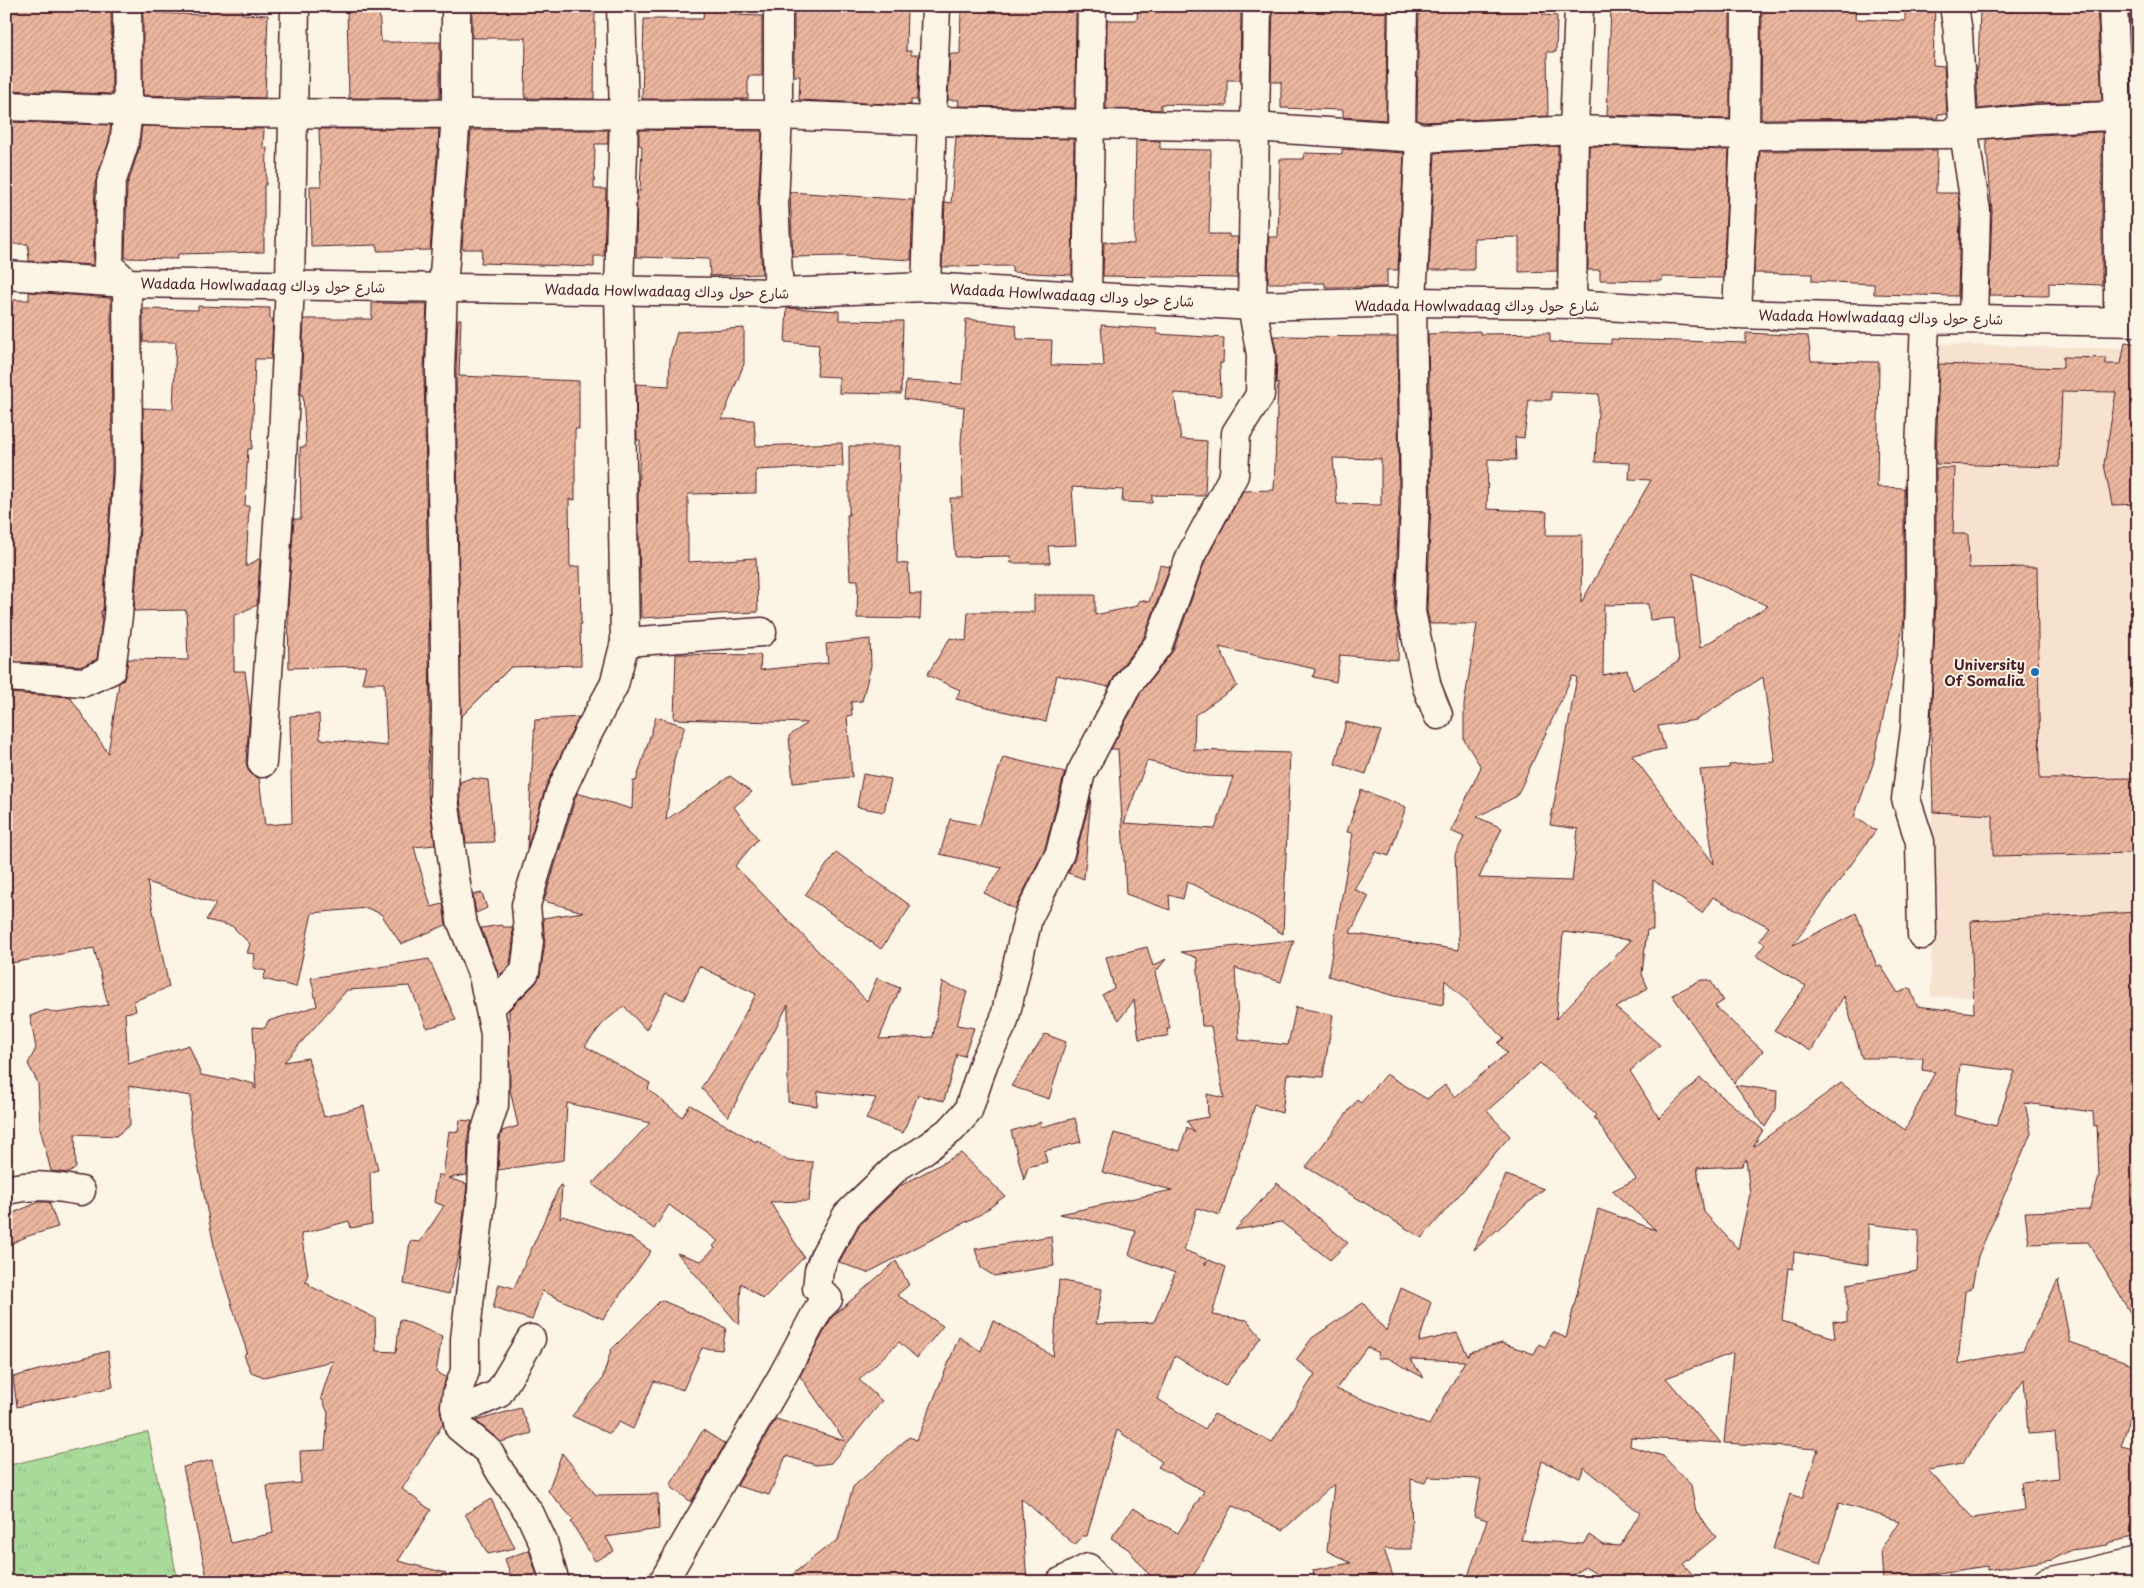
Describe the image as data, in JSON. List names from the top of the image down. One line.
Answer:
{"streets":{"street":["Wadada Howlwadaag شارع حول وداك"]},"places":["University Of Somalia"]}
